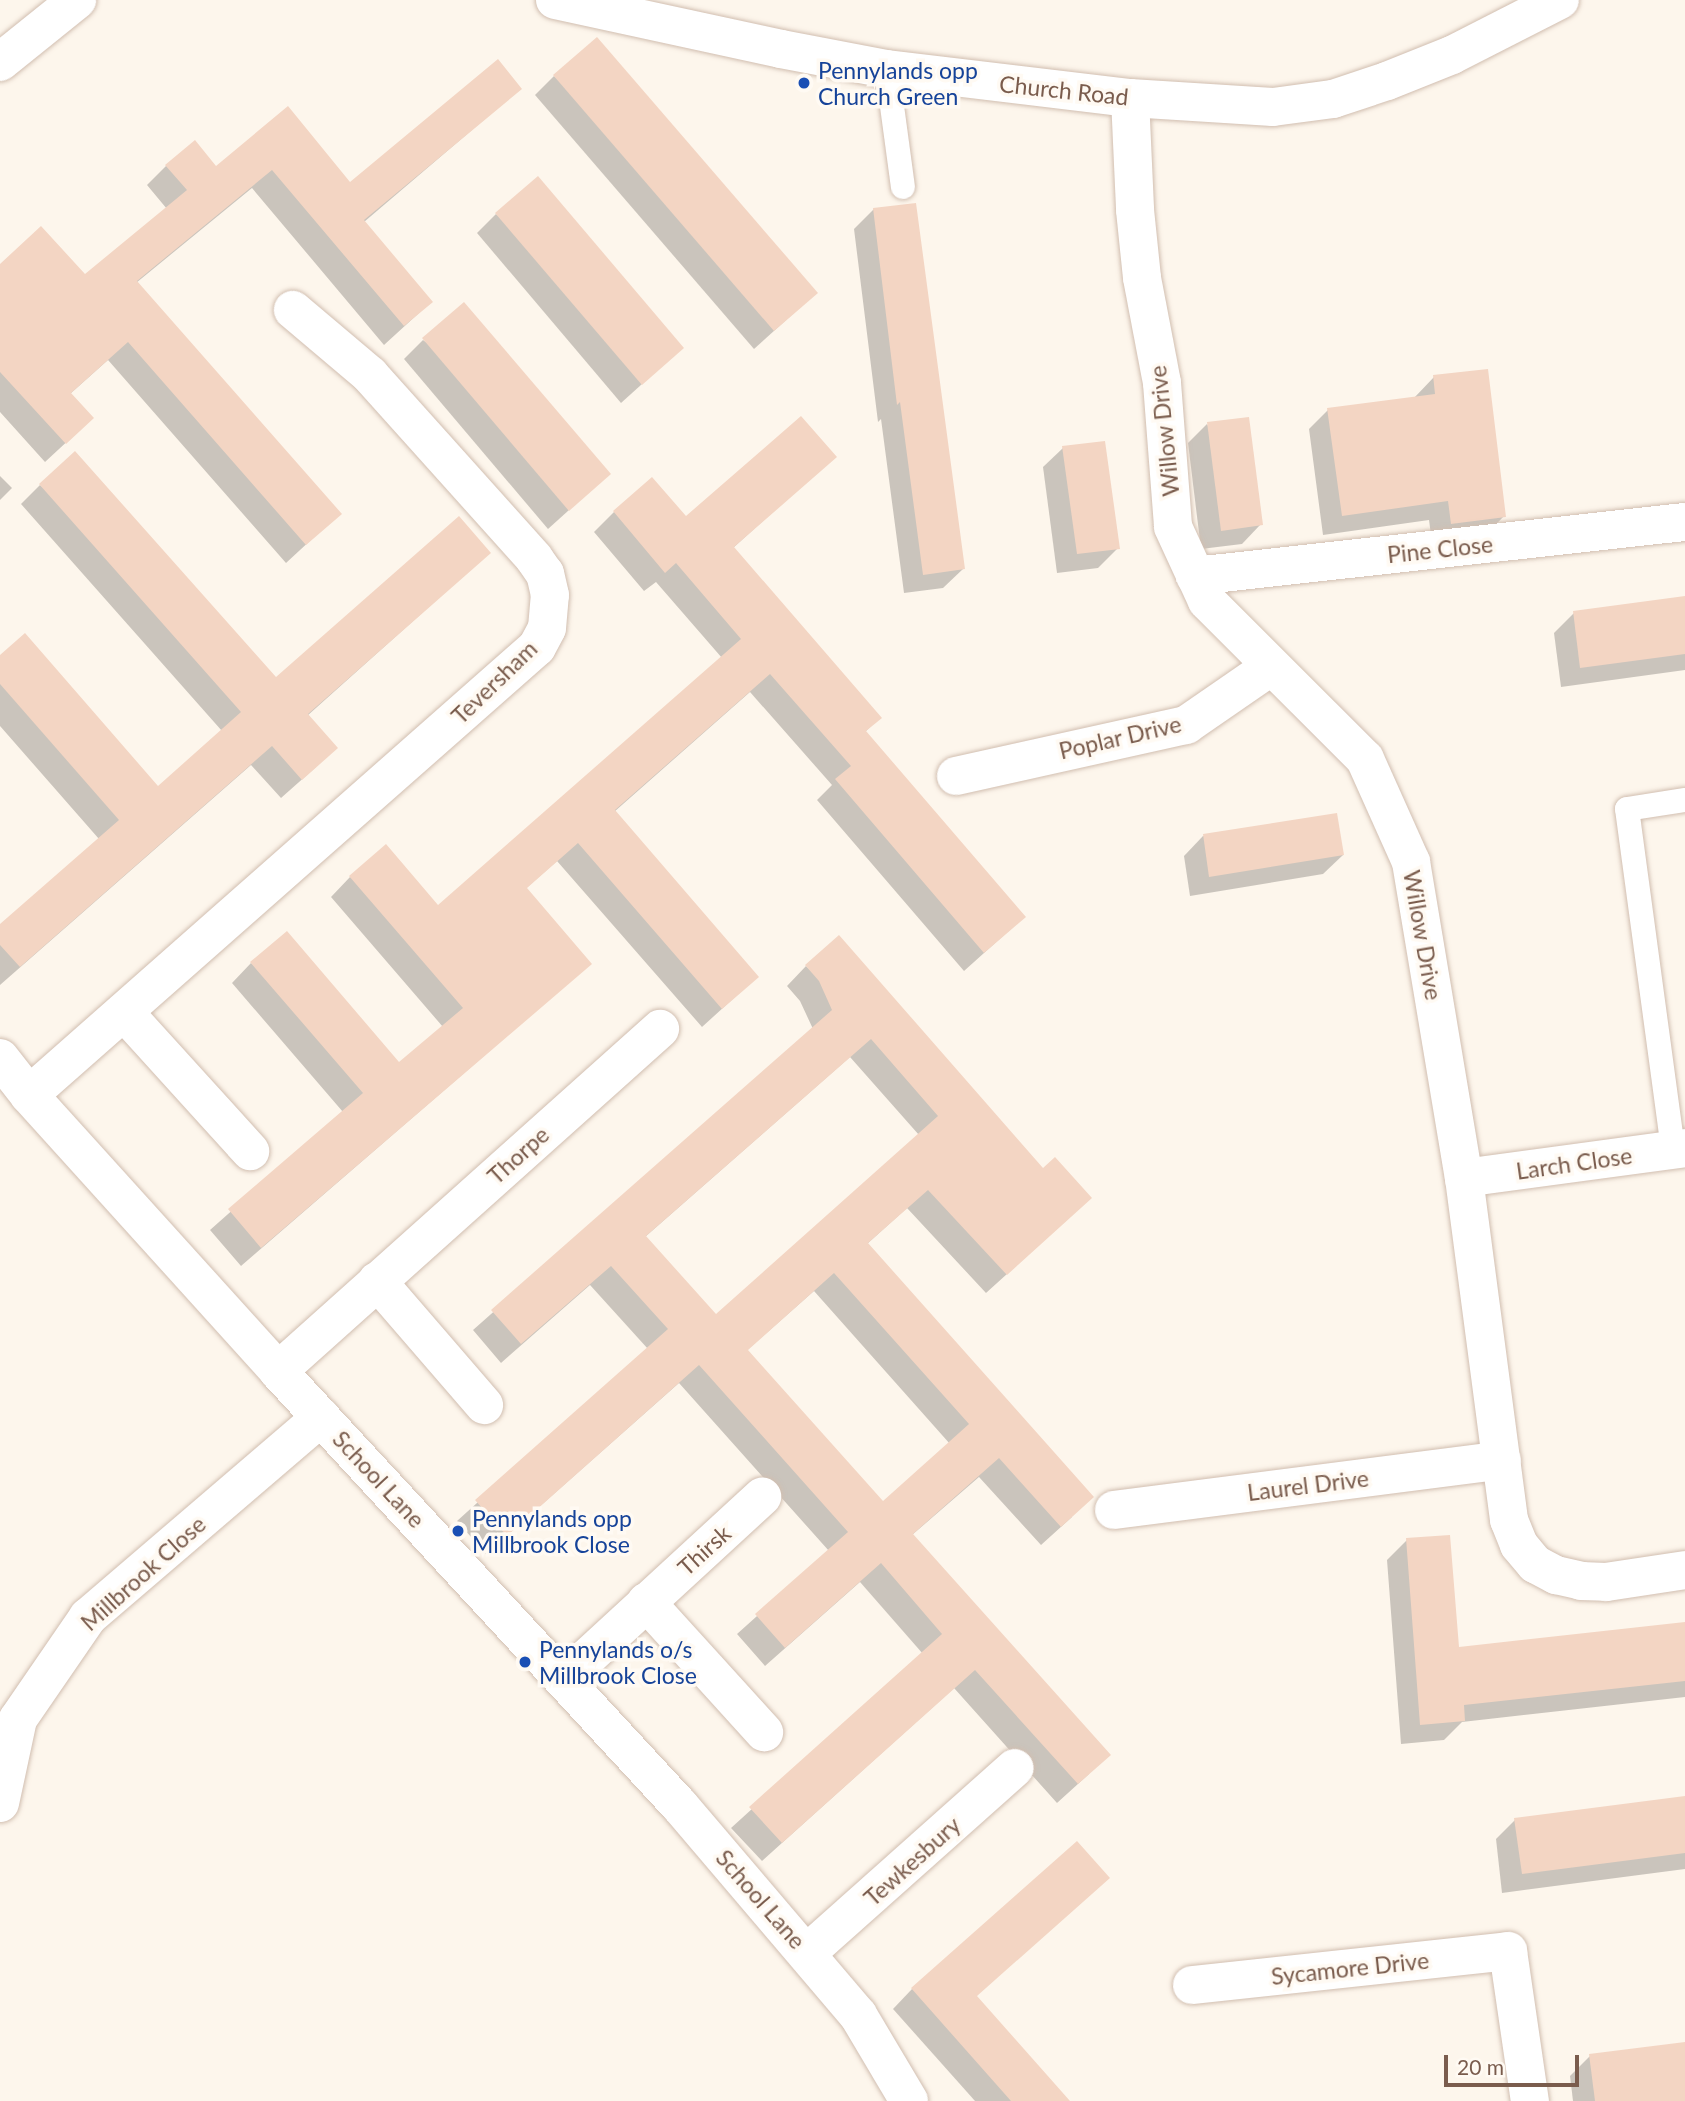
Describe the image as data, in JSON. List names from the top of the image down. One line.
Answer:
{"streets":{"street":["Church Road","Willow Drive","Pine Close","Teversham","Poplar Drive","Thorpe","Larch Close","School Lane","Laurel Drive","Thirsk","Millbrook Close","Tewkesbury","Sycamore Drive"]},"crossings":[["Church Road","Willow Drive"],["Willow Drive","Pine Close"],["Willow Drive","Poplar Drive"],["Willow Drive","Larch Close"],["Willow Drive","Laurel Drive"],["Teversham","School Lane"],["Thorpe","School Lane"],["School Lane","Thirsk"],["School Lane","Millbrook Close"],["School Lane","Tewkesbury"]],"places":["Pennylands opp Church Green","Pennylands opp Millbrook Close","Pennylands o/s Millbrook Close"],"scale_bar":"20 m"}
